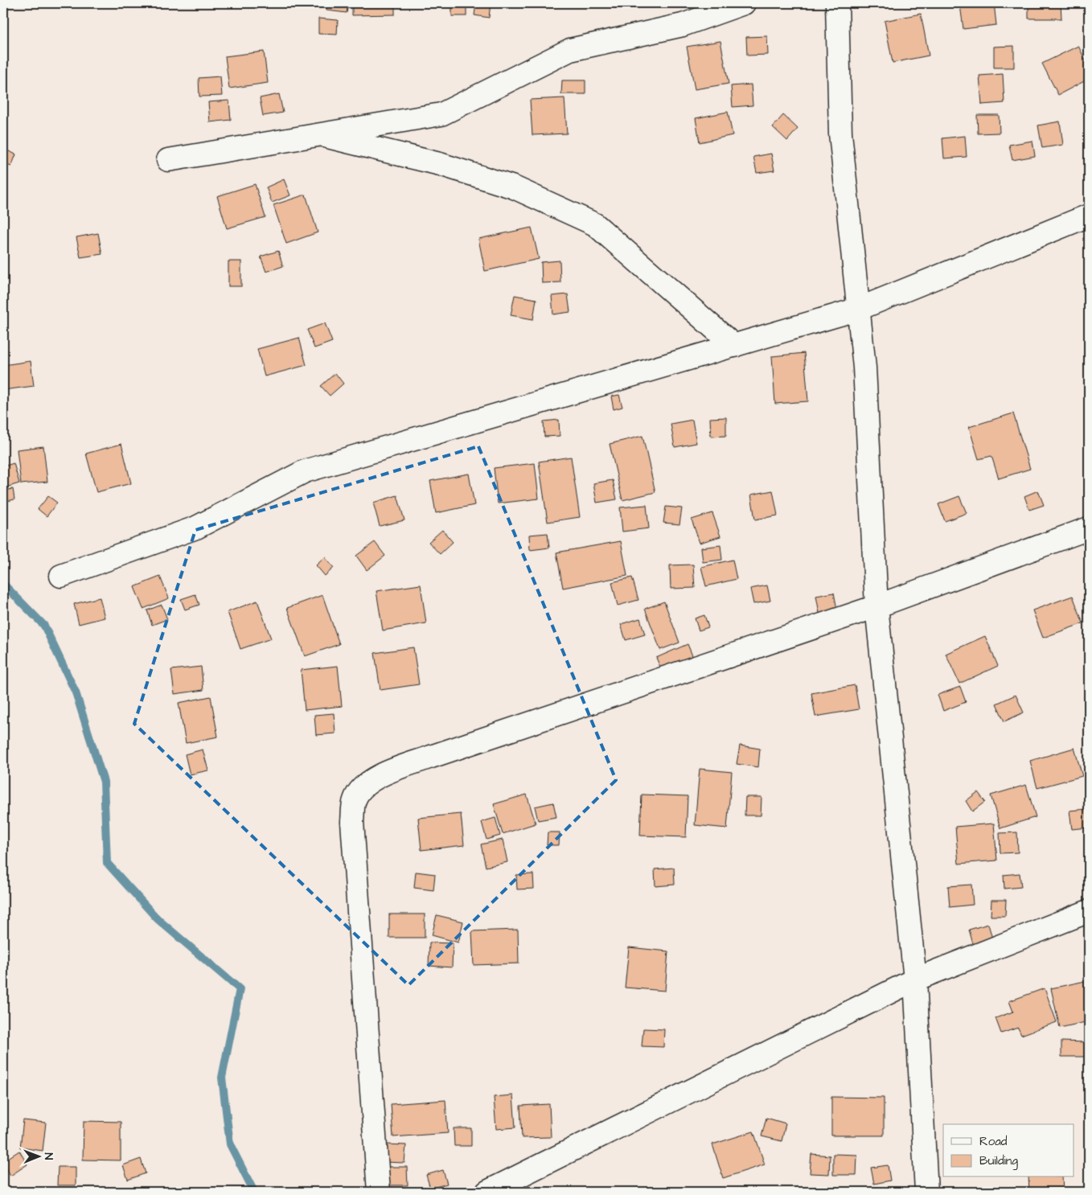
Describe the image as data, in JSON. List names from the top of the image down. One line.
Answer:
{"legend":["Road","Building"],"north":"right"}
